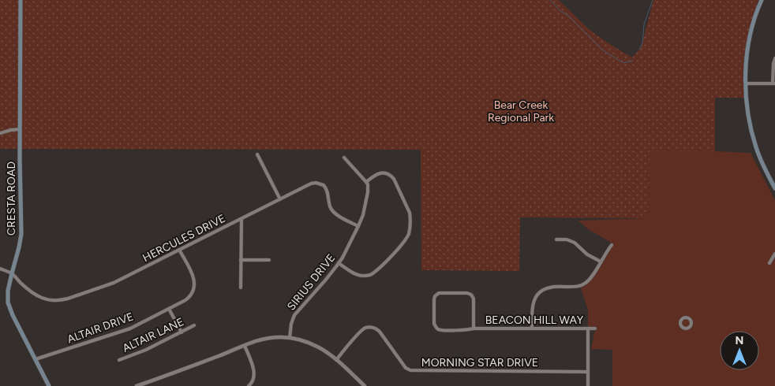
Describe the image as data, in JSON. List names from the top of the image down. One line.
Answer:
{"streets":{"main road":["CRESTA ROAD"],"street":["HERCULES DRIVE","SIRIUS DRIVE","BEACON HILL WAY","ALTAIR DRIVE","ALTAIR LANE","MORNING STAR DRIVE"]},"crossings":[["CRESTA ROAD","HERCULES DRIVE"],["CRESTA ROAD","ALTAIR DRIVE"],["HERCULES DRIVE","SIRIUS DRIVE"],["HERCULES DRIVE","ALTAIR DRIVE"]],"parks":["Bear Creek Regional Park"],"north":"top"}
